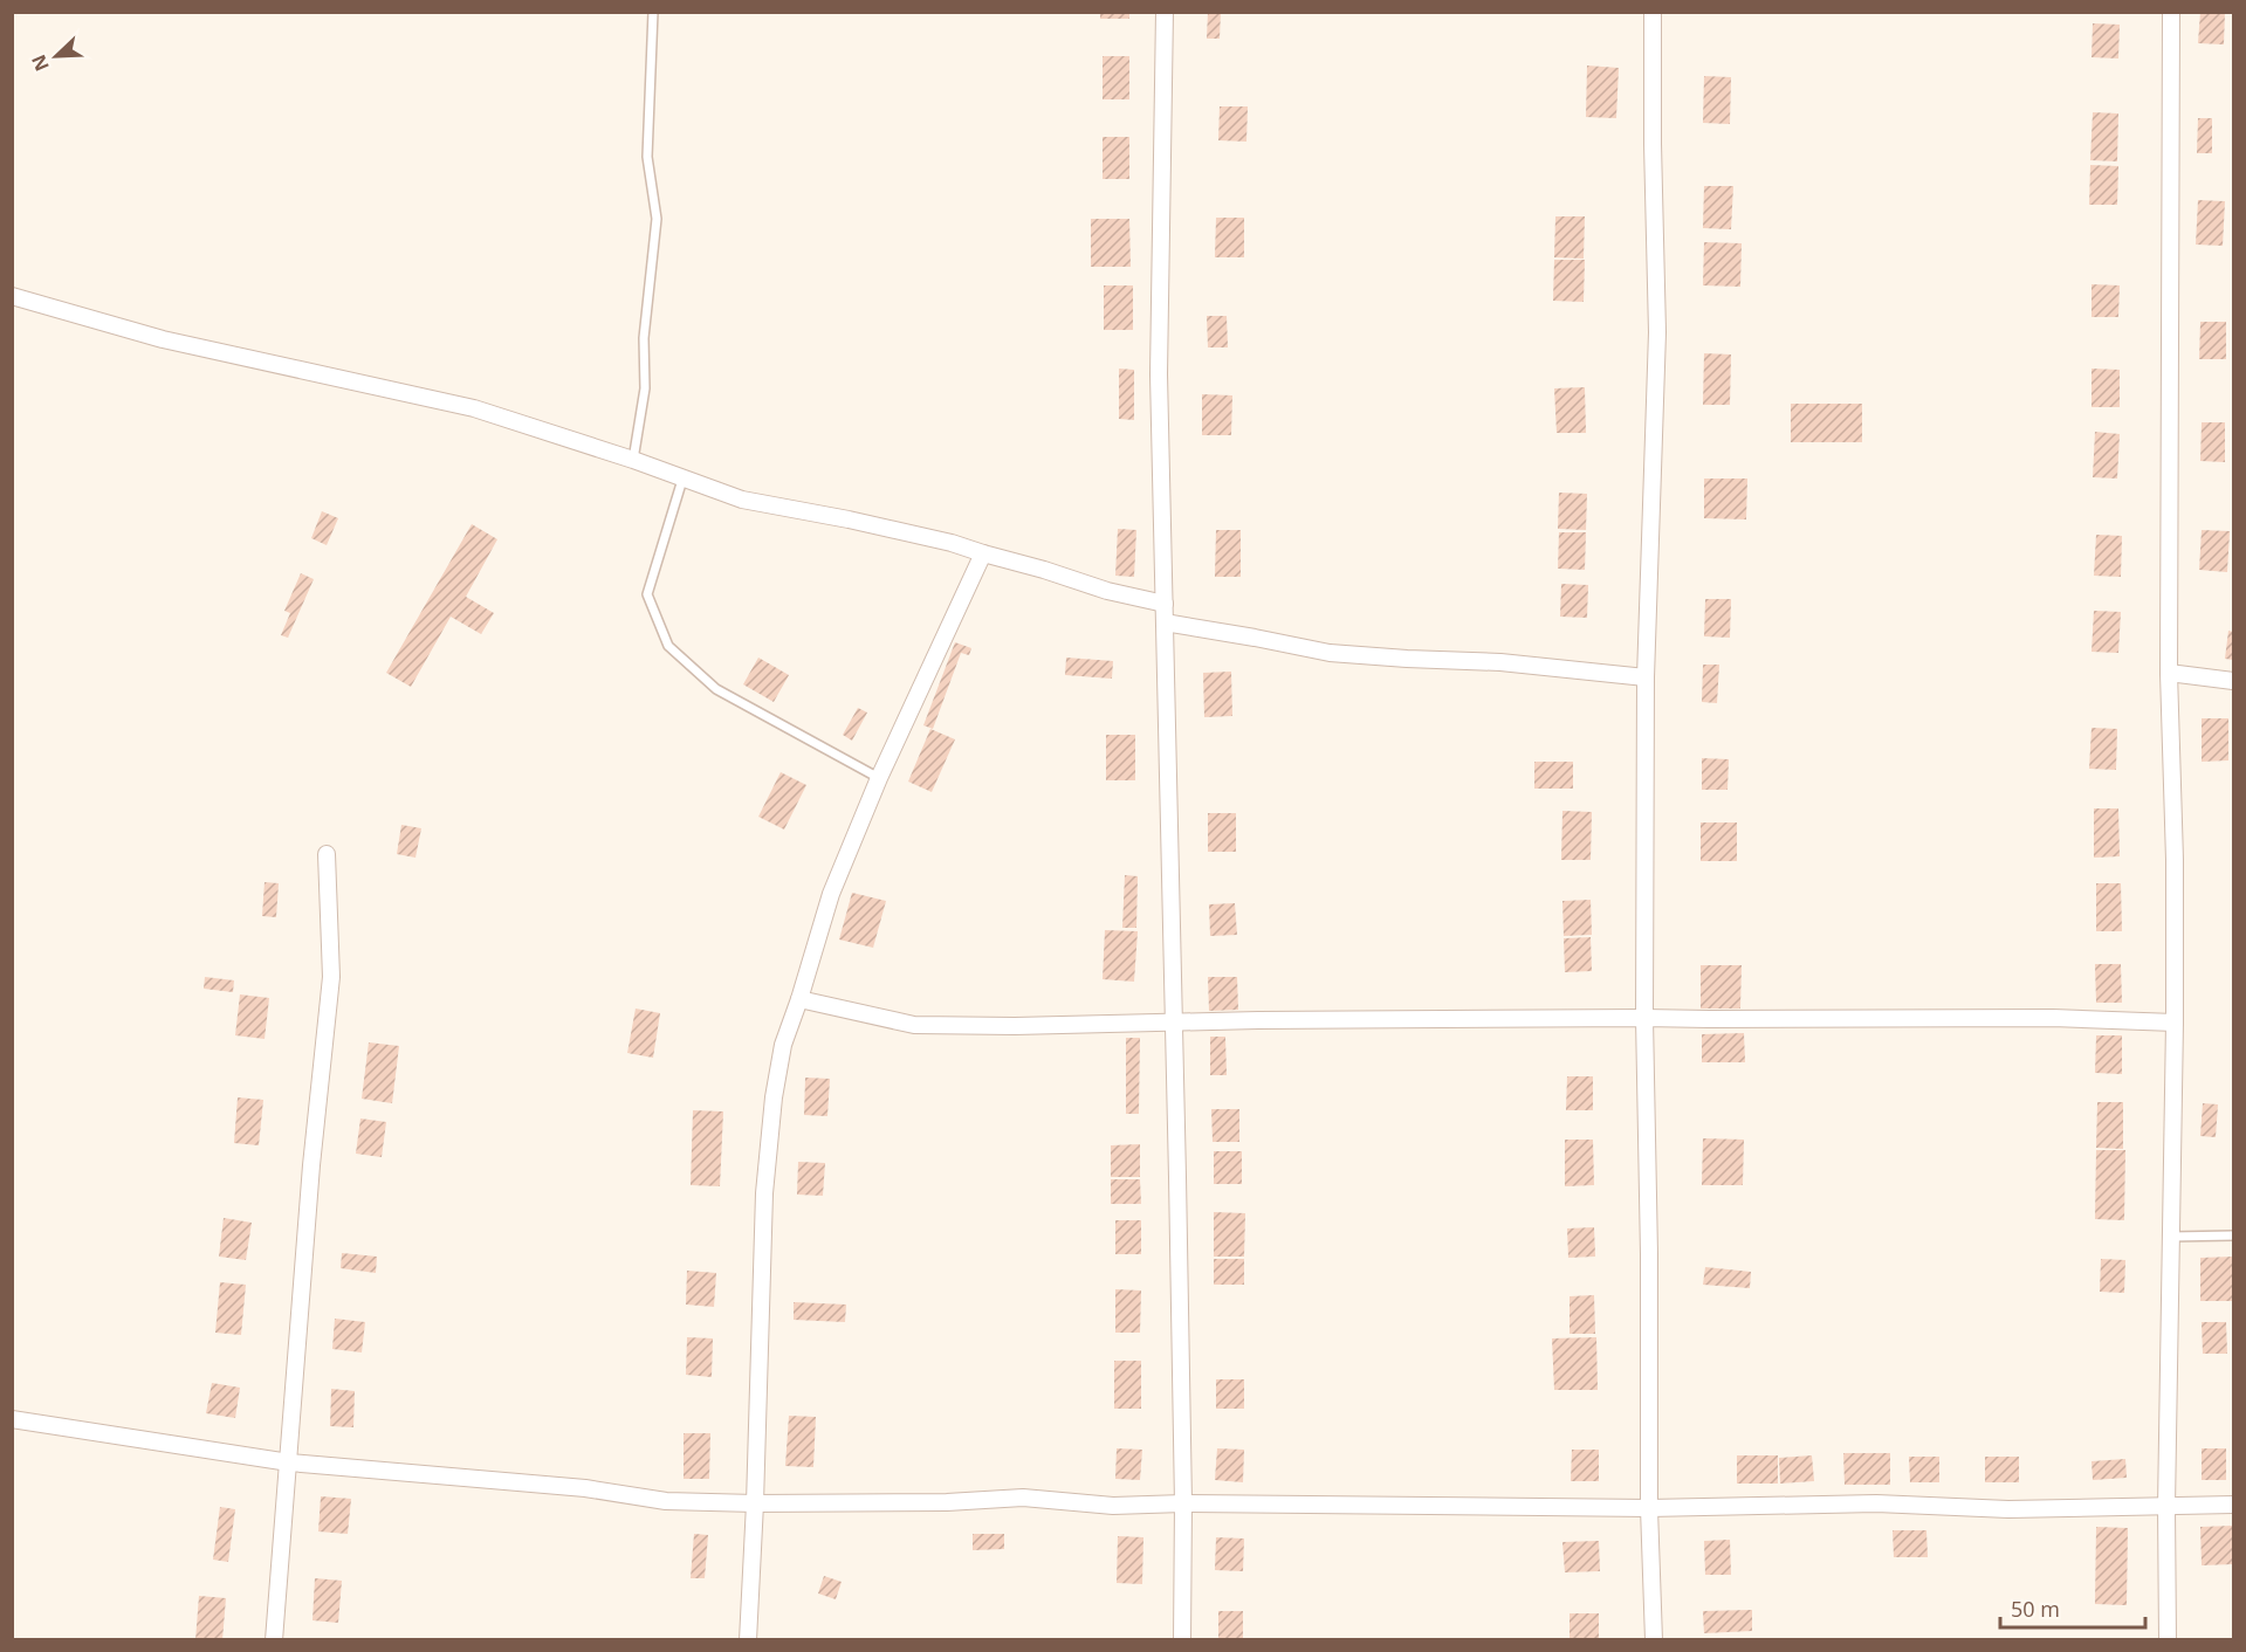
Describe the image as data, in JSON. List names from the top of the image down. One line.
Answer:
{"scale_bar":"50 m","north":"bottom left"}
